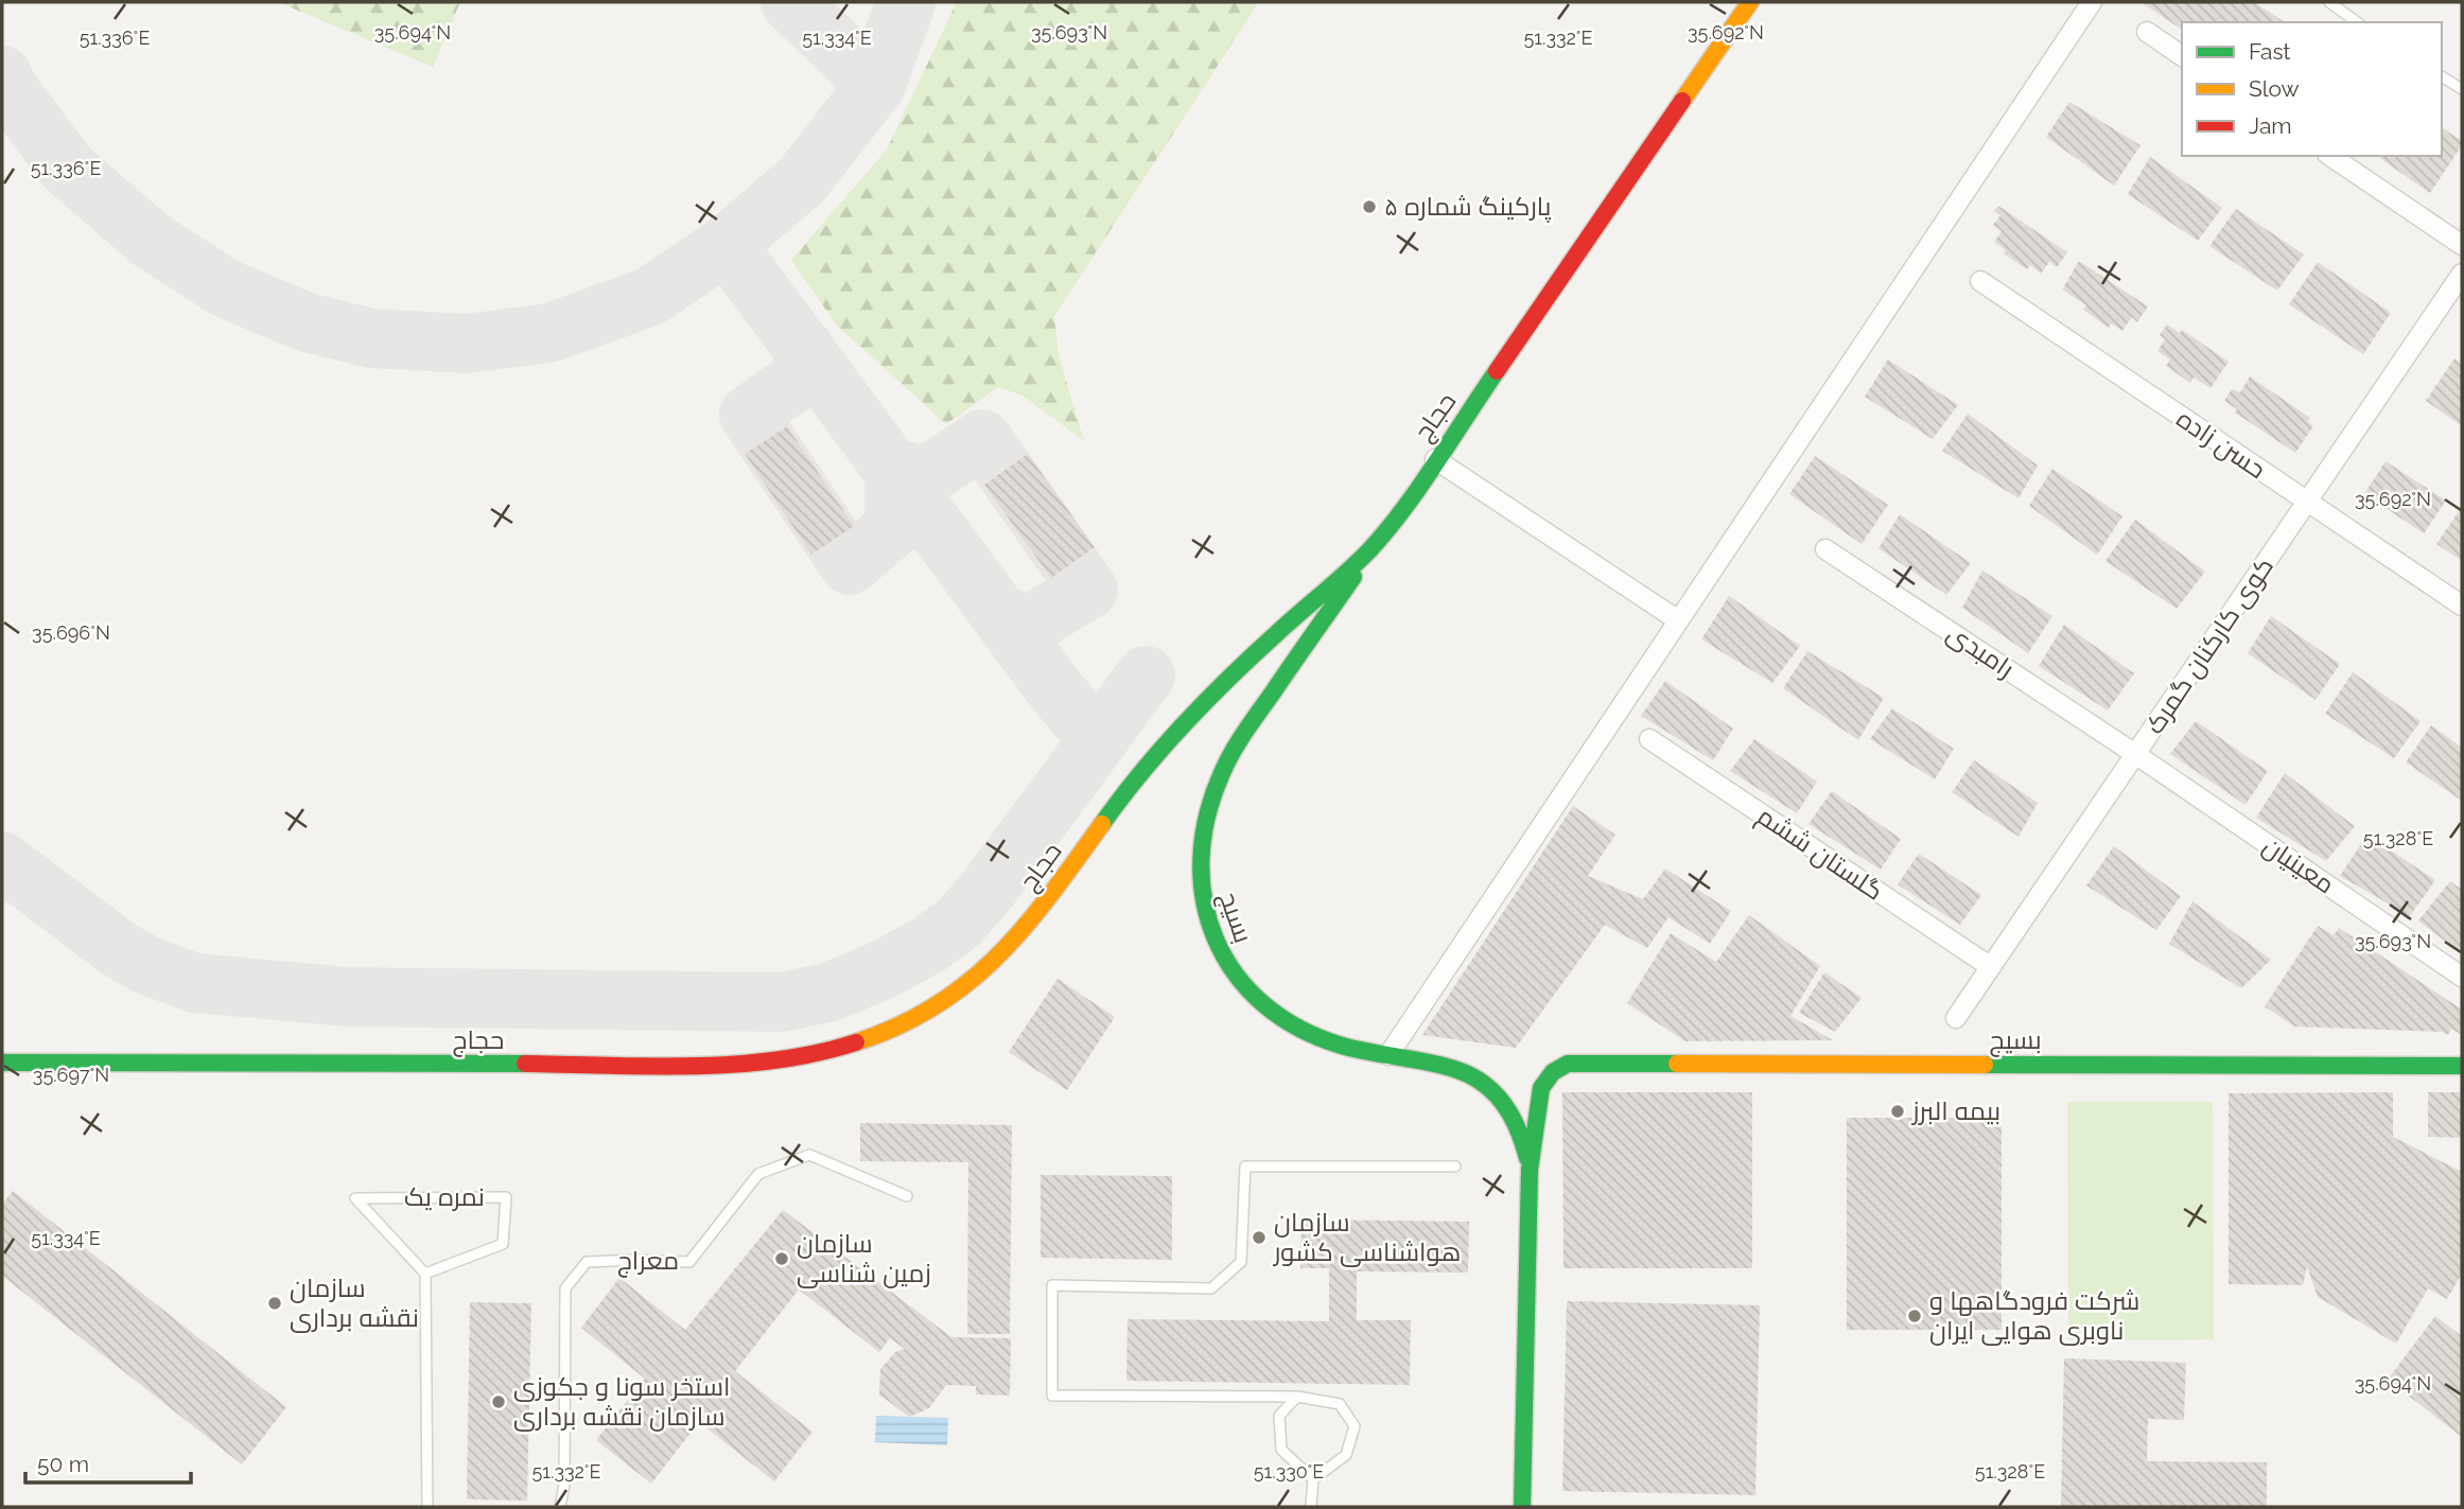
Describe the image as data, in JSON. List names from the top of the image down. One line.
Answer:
{"streets":{"main road":["حجاج","بسیج"],"street":["حسن زاده","کوی کارکنان گمرک","رامبدی","گلستان ششم","معینیان"],"lane":["نمره یک","معراج"]},"crossings":[["حجاج","بسیج"],["حسن زاده","کوی کارکنان گمرک"],["کوی کارکنان گمرک","رامبدی"],["کوی کارکنان گمرک","گلستان ششم"],["کوی کارکنان گمرک","معینیان"],["رامبدی","معینیان"]],"places":["پارکینگ شماره ۵","بیمه البرز","سازمان هواشناسی کشور","سازمان زمین شناسی","سازمان نقشه برداری","شرکت فرودگاهها و ناوبری هوایی ایران","استخر سونا و جکوزی سازمان نقشه برداری"],"legend":["Fast","Slow","Jam"],"scale_bar":"50 m","coordinates":["35.694°N","35.693°N","35.692°N","51.336°E","51.334°E","51.332°E","35.696°N","51.328°E","35.697°N","51.330°E"]}
